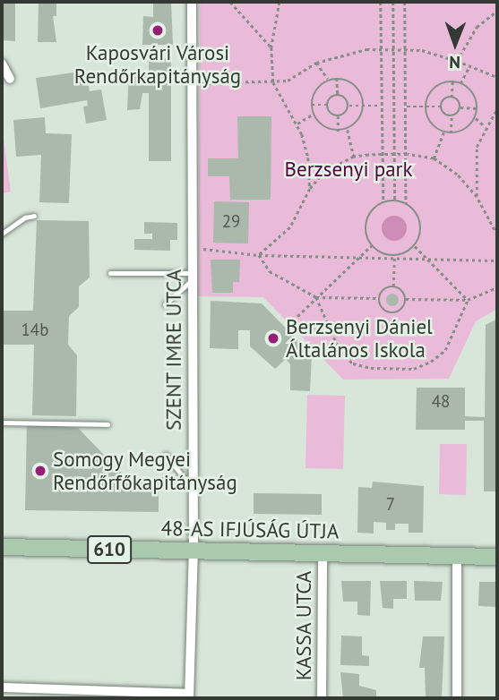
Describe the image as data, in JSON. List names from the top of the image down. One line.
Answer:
{"streets":{"main road":["48-AS IFJÚSÁG ÚTJA","610"],"street":["SZENT IMRE UTCA","KASSA UTCA"]},"crossings":[["SZENT IMRE UTCA","48-AS IFJÚSÁG ÚTJA"],["48-AS IFJÚSÁG ÚTJA","KASSA UTCA"]],"parks":["Berzsenyi park"],"places":["Kaposvári Városi Rendőrkapitányság","Berzsenyi Dániel Általános Iskola","Somogy Megyei Rendőrfőkapitányság"],"house_numbers":["29","14b","48","7"],"north":"bottom"}
